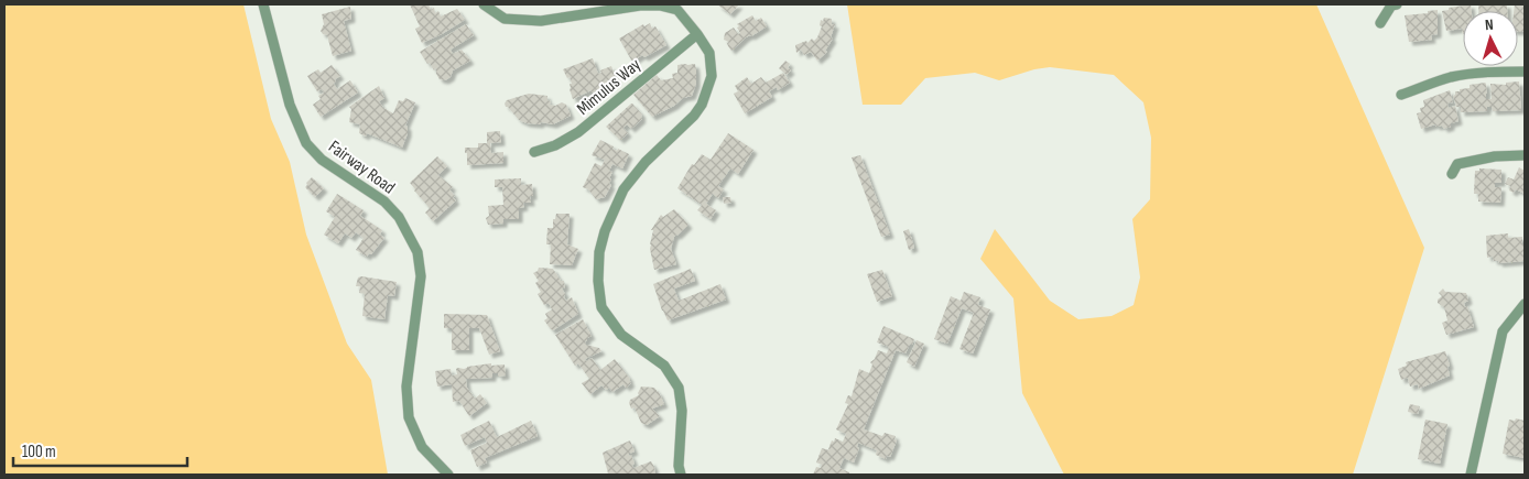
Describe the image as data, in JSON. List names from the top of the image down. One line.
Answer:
{"streets":{"street":["Mimulus Way","Fairway Road"]},"scale_bar":"100 m","north":"top"}
